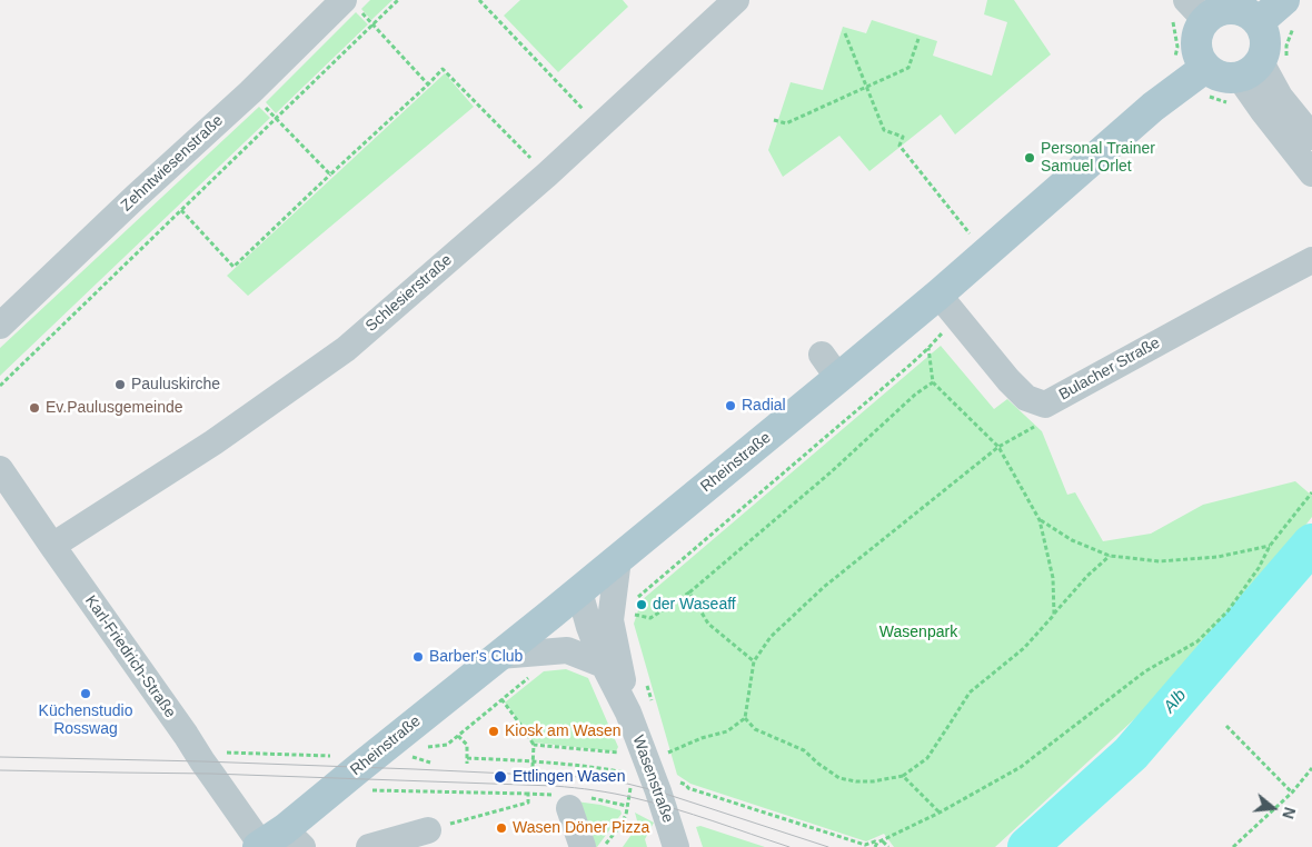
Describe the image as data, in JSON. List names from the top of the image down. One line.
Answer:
{"streets":{"main road":["Rheinstraße"],"street":["Zehntwiesenstraße","Schlesierstraße","Bulacher Straße","Karl-Friedrich-Straße","Wasenstraße"]},"crossings":[["Schlesierstraße","Karl-Friedrich-Straße"],["Bulacher Straße","Rheinstraße"],["Rheinstraße","Karl-Friedrich-Straße"],["Rheinstraße","Wasenstraße"]],"water":["Alb"],"parks":["Wasenpark"],"places":["Personal Trainer Samuel Orlet","Pauluskirche","Radial","Ev.Paulusgemeinde","der Waseaff","Barber's Club","Küchenstudio Rosswag","Kiosk am Wasen","Ettlingen Wasen","Wasen Döner Pizza"],"north":"right"}
